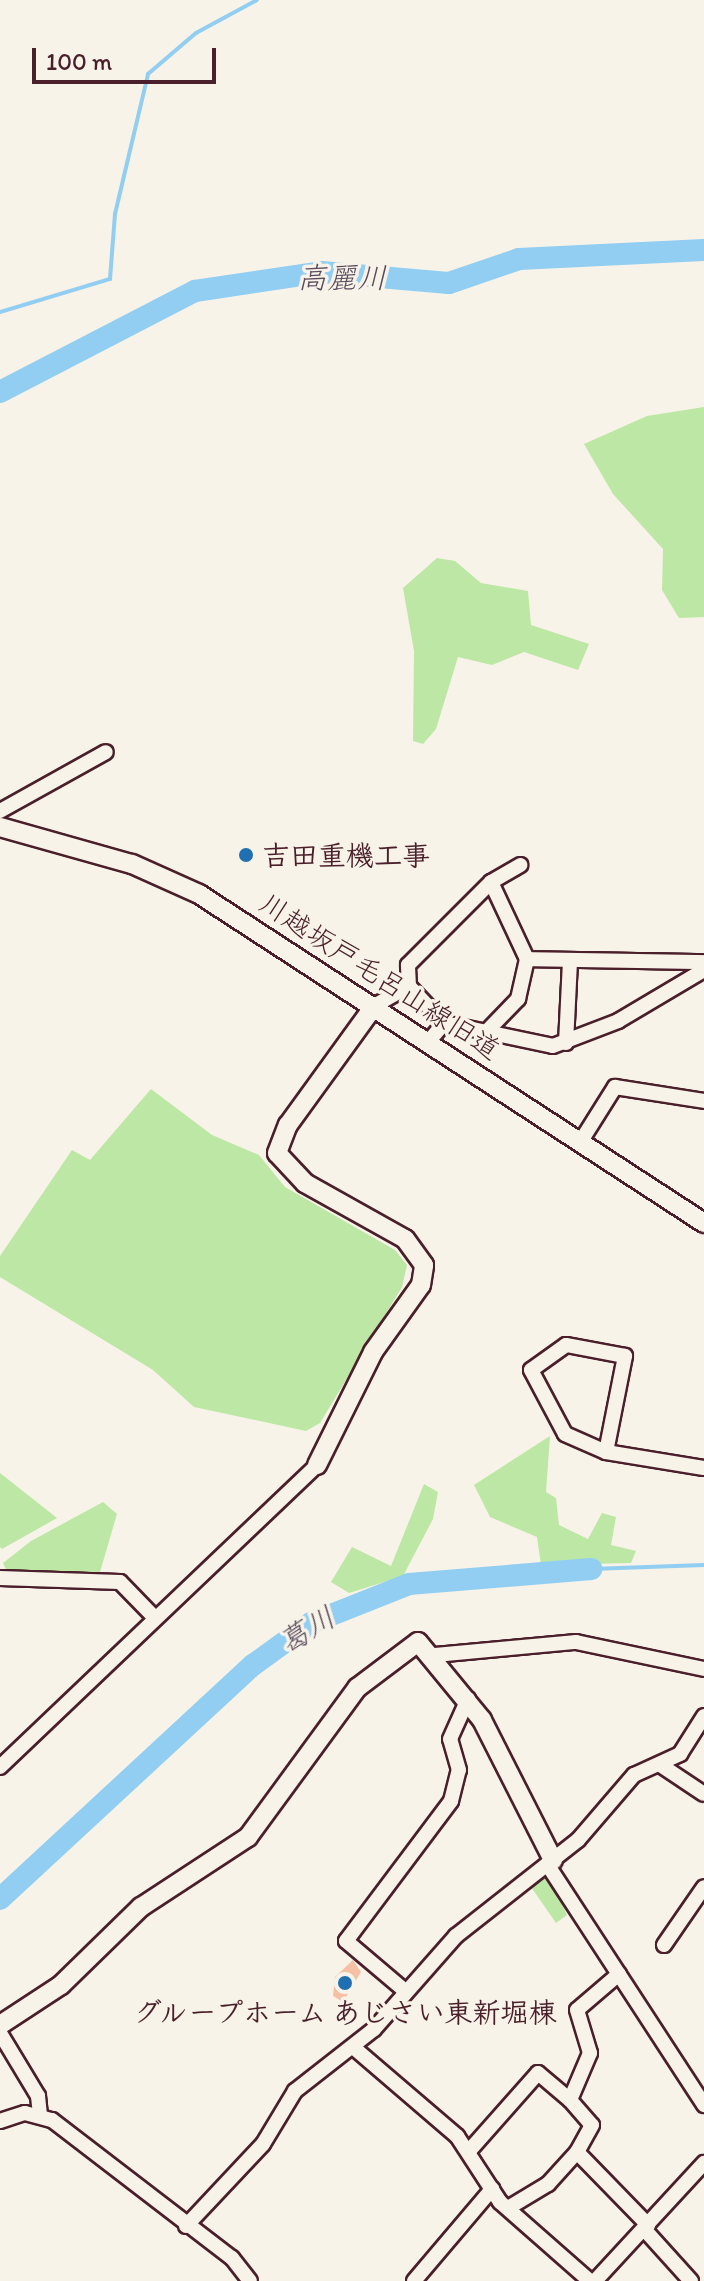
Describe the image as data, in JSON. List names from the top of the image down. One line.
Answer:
{"streets":{"street":["川越坂戸毛呂山線旧道"]},"water":["高麗川","葛川"],"places":["吉田重機工事","グループホーム あじさい東新堀棟"],"scale_bar":"100 m"}
